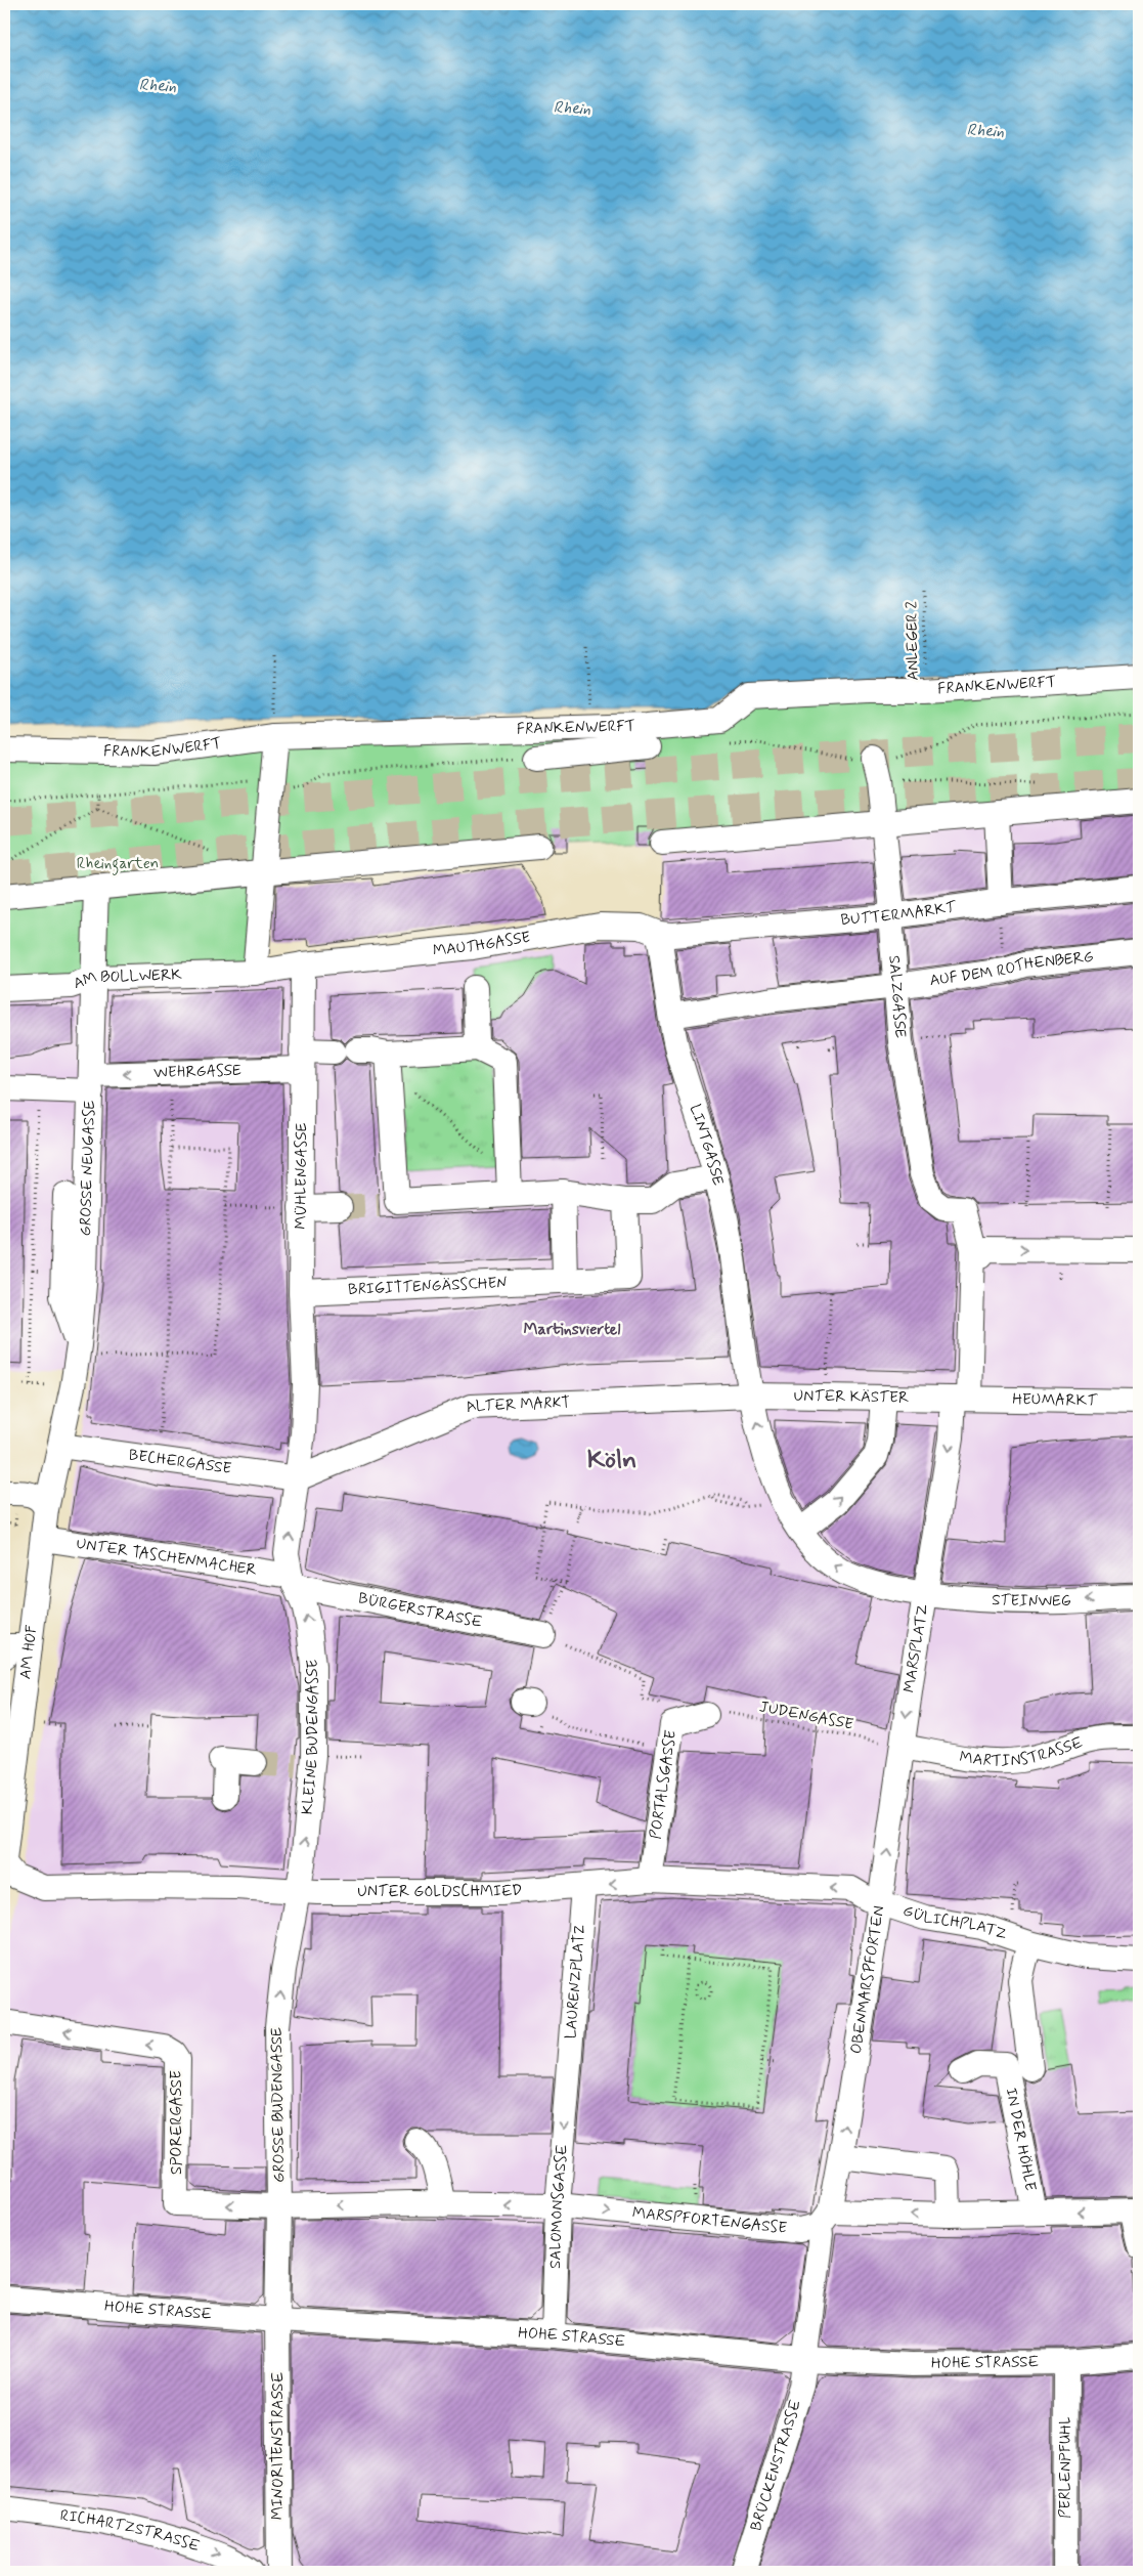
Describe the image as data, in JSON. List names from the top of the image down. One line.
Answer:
{"streets":{"street":["FRANKENWERFT","BUTTERMARKT","MAUTHGASSE","AUF DEM ROTHENBERG","AM BOLLWERK","SALZGASSE","WEHRGASSE","LINTGASSE","GROSSE NEUGASSE","MÜHLENGASSE","BRIGITTENGÄSSCHEN","UNTER KÄSTER","HEUMARKT","ALTER MARKT","BECHERGASSE","UNTER TASCHENMACHER","STEINWEG","BÜRGERSTRASSE","MARSPLATZ","AM HOF","KLEINE BUDENGASSE","MARTINSTRASSE","PORTALSGASSE","UNTER GOLDSCHMIED","GÜLICHPLATZ","OBENMARSPFORTEN","LAURENZPLATZ","GROSSE BUDENGASSE","SPORERGASSE","IN DER HÖHLE","SALOMONSGASSE","MARSPFORTENGASSE","HOHE STRASSE","MINORITENSTRASSE","BRÜCKENSTRASSE","PERLENPFUHL","RICHARTZSTRASSE"],"path":["ANLEGER 2","JUDENGASSE"]},"crossings":[["ANLEGER 2","FRANKENWERFT"],["BUTTERMARKT","MAUTHGASSE"],["BUTTERMARKT","SALZGASSE"],["BUTTERMARKT","LINTGASSE"],["MAUTHGASSE","AM BOLLWERK"],["MAUTHGASSE","LINTGASSE"],["MAUTHGASSE","MÜHLENGASSE"],["AUF DEM ROTHENBERG","SALZGASSE"],["AUF DEM ROTHENBERG","LINTGASSE"],["AM BOLLWERK","GROSSE NEUGASSE"],["AM BOLLWERK","MÜHLENGASSE"],["WEHRGASSE","GROSSE NEUGASSE"],["WEHRGASSE","MÜHLENGASSE"],["LINTGASSE","UNTER KÄSTER"],["LINTGASSE","ALTER MARKT"],["GROSSE NEUGASSE","BECHERGASSE"],["GROSSE NEUGASSE","AM HOF"],["MÜHLENGASSE","BRIGITTENGÄSSCHEN"],["MÜHLENGASSE","ALTER MARKT"],["MÜHLENGASSE","BECHERGASSE"],["UNTER KÄSTER","HEUMARKT"],["UNTER KÄSTER","ALTER MARKT"],["ALTER MARKT","BECHERGASSE"],["BECHERGASSE","AM HOF"],["UNTER TASCHENMACHER","BÜRGERSTRASSE"],["UNTER TASCHENMACHER","AM HOF"],["UNTER TASCHENMACHER","KLEINE BUDENGASSE"],["STEINWEG","MARSPLATZ"],["BÜRGERSTRASSE","KLEINE BUDENGASSE"],["MARSPLATZ","JUDENGASSE"],["MARSPLATZ","MARTINSTRASSE"],["MARSPLATZ","OBENMARSPFORTEN"],["AM HOF","UNTER GOLDSCHMIED"],["JUDENGASSE","MARTINSTRASSE"],["JUDENGASSE","PORTALSGASSE"],["JUDENGASSE","OBENMARSPFORTEN"],["KLEINE BUDENGASSE","UNTER GOLDSCHMIED"],["KLEINE BUDENGASSE","GROSSE BUDENGASSE"],["MARTINSTRASSE","OBENMARSPFORTEN"],["PORTALSGASSE","UNTER GOLDSCHMIED"],["UNTER GOLDSCHMIED","GÜLICHPLATZ"],["UNTER GOLDSCHMIED","OBENMARSPFORTEN"],["UNTER GOLDSCHMIED","LAURENZPLATZ"],["UNTER GOLDSCHMIED","GROSSE BUDENGASSE"],["GÜLICHPLATZ","OBENMARSPFORTEN"],["OBENMARSPFORTEN","MARSPFORTENGASSE"],["OBENMARSPFORTEN","HOHE STRASSE"],["OBENMARSPFORTEN","BRÜCKENSTRASSE"],["LAURENZPLATZ","SALOMONSGASSE"],["GROSSE BUDENGASSE","SPORERGASSE"],["GROSSE BUDENGASSE","MARSPFORTENGASSE"],["GROSSE BUDENGASSE","HOHE STRASSE"],["GROSSE BUDENGASSE","MINORITENSTRASSE"],["SPORERGASSE","MARSPFORTENGASSE"],["IN DER HÖHLE","MARSPFORTENGASSE"],["SALOMONSGASSE","MARSPFORTENGASSE"],["SALOMONSGASSE","HOHE STRASSE"],["HOHE STRASSE","MINORITENSTRASSE"],["HOHE STRASSE","BRÜCKENSTRASSE"],["HOHE STRASSE","PERLENPFUHL"]],"one_way":["STEINWEG","KLEINE BUDENGASSE","GROSSE BUDENGASSE","SALOMONSGASSE","RICHARTZSTRASSE"],"districts":["Martinsviertel","Köln"],"water":["Rhein"],"parks":["Rheingarten"]}
